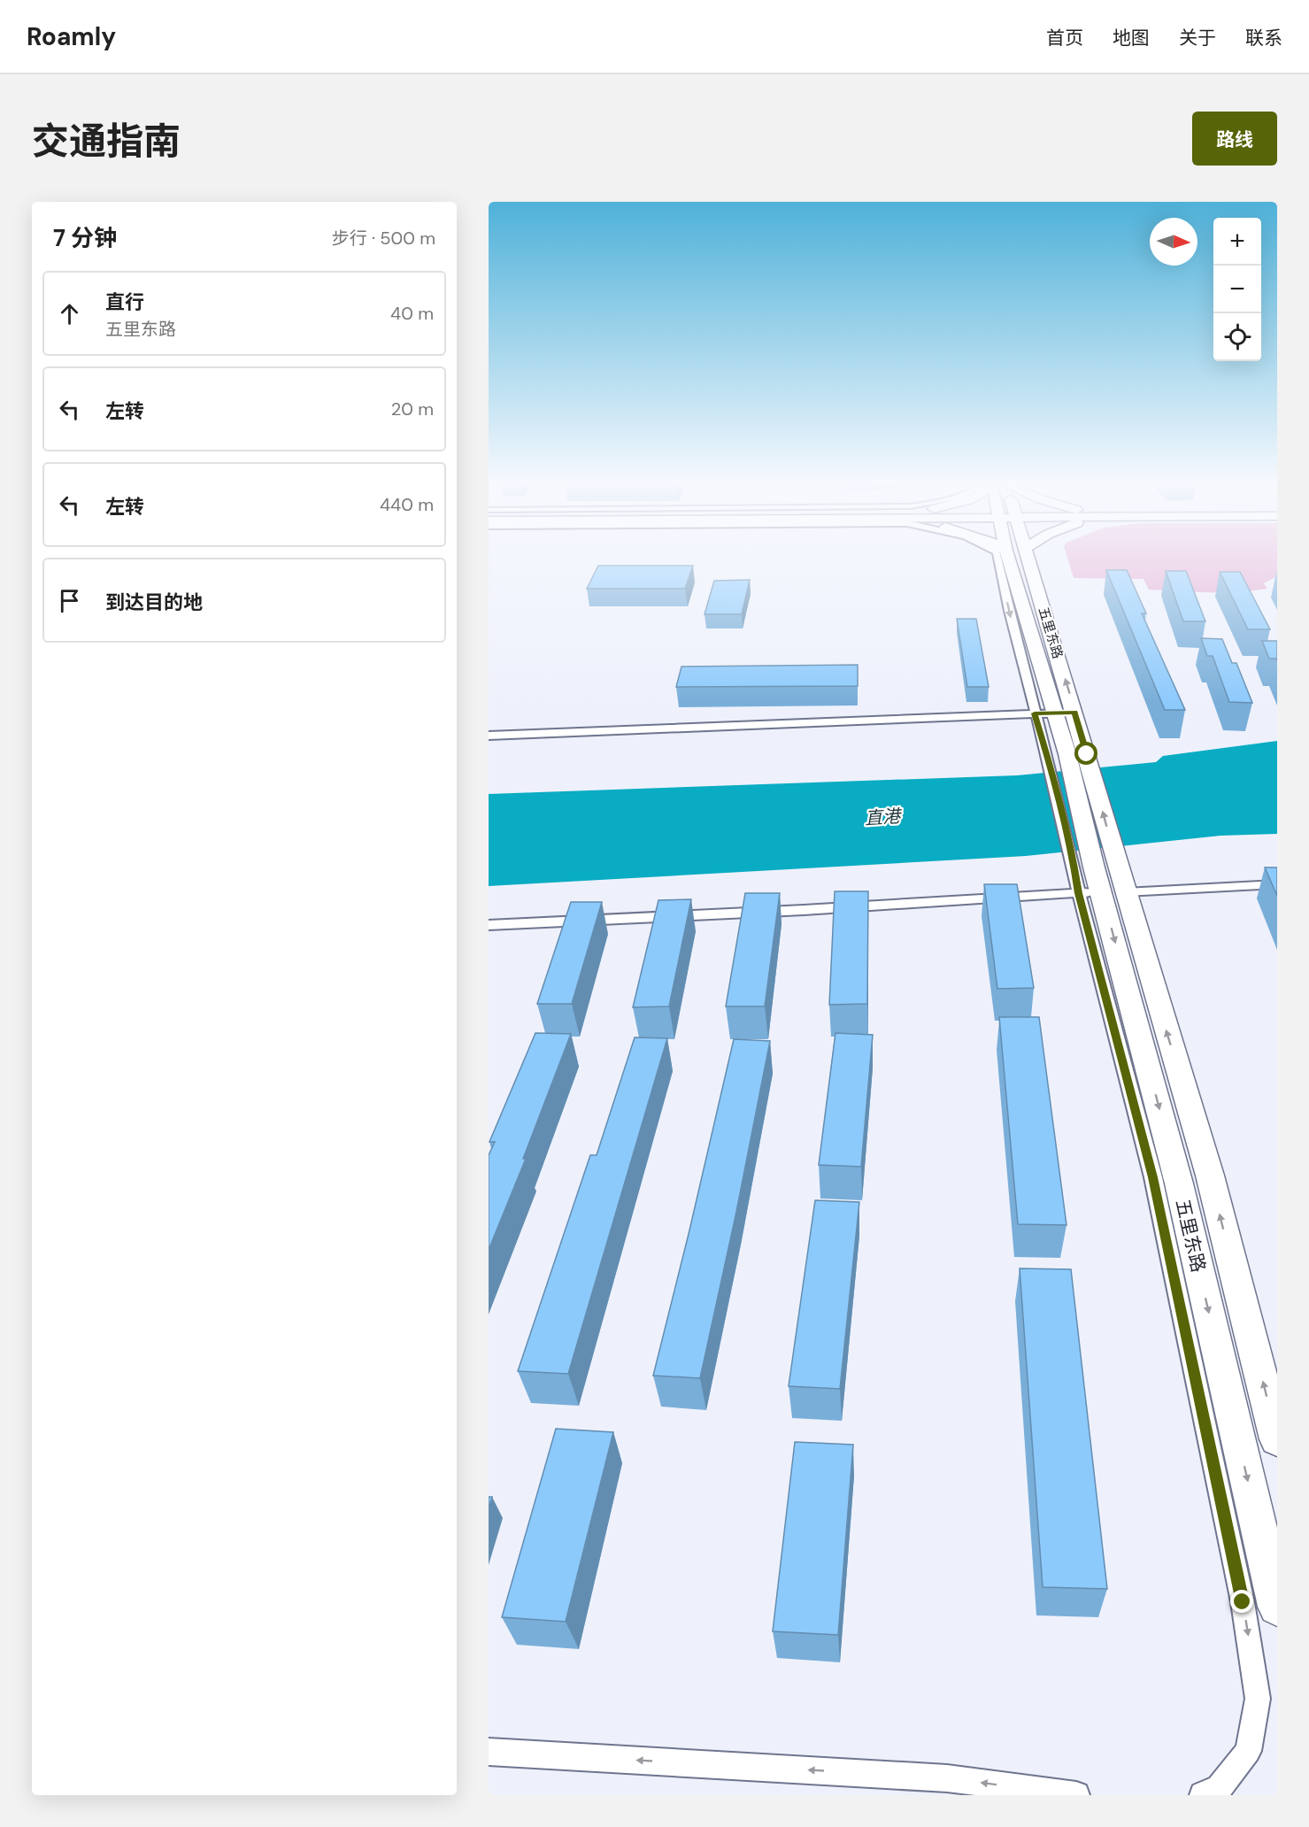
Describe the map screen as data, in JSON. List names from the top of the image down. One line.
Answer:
{"streets":{"main road":["五里东路"]},"water":["直港"],"north":"right","page":{"header":"Roamly","nav":["首页","地图","关于","联系"],"title":"交通指南","buttons":"路线","heading":["7 分钟","步行 · 500 m"],"map_buttons":["+","−"],"list":[["直行","五里东路","40 m"],["左转","20 m"],["左转","440 m"],"到达目的地"]}}
